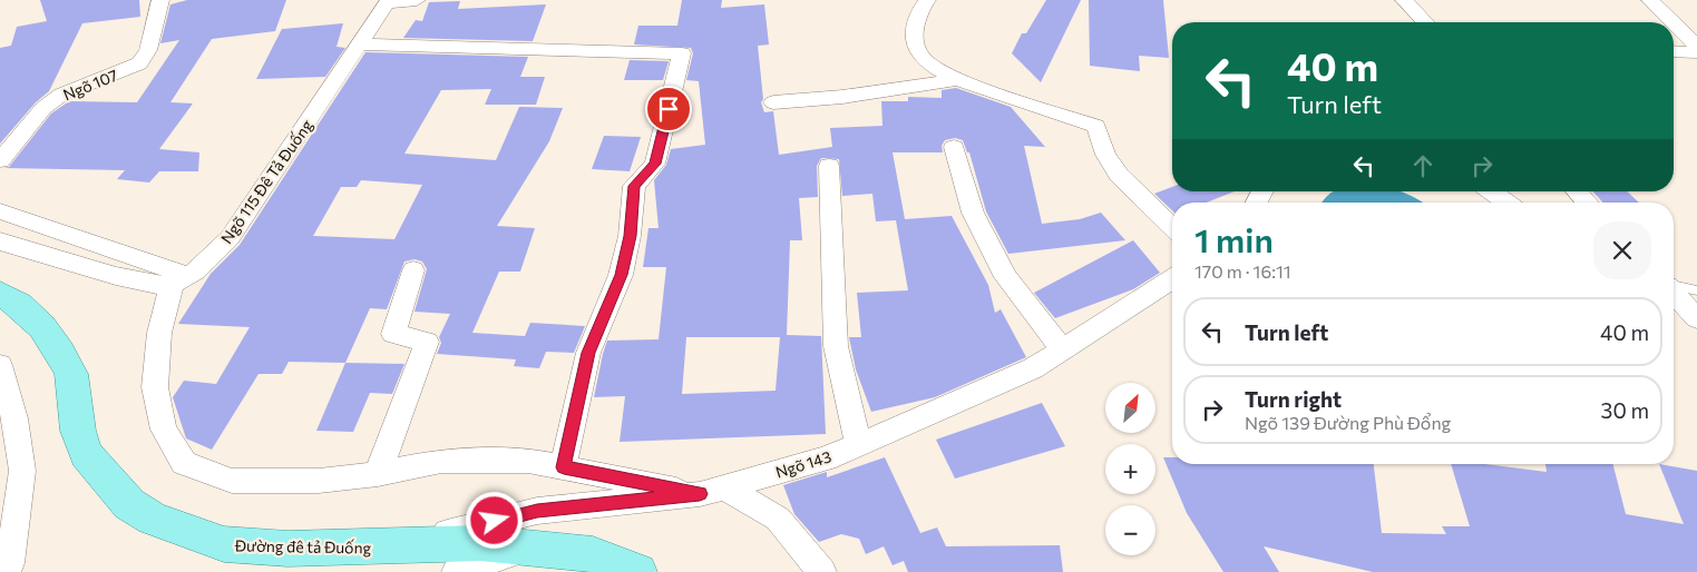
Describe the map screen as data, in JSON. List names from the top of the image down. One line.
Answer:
{"streets":{"main road":["Đường đê tả Đuống"],"street":["Ngõ 107","Ngõ 115 Đê Tả Đuống","Ngõ 143"]},"crossings":[["Ngõ 143","Đường đê tả Đuống"]],"north":"top right","page":{"turn":["40 m","Turn left"],"heading":["1 min","170 m · 16:11"],"list":[{"name":"Turn left","value":"40 m"},{"name":"Turn right","note":"Ngõ 139 Đường Phù Đổng","value":"30 m"}],"map_buttons":["+","−"]}}
